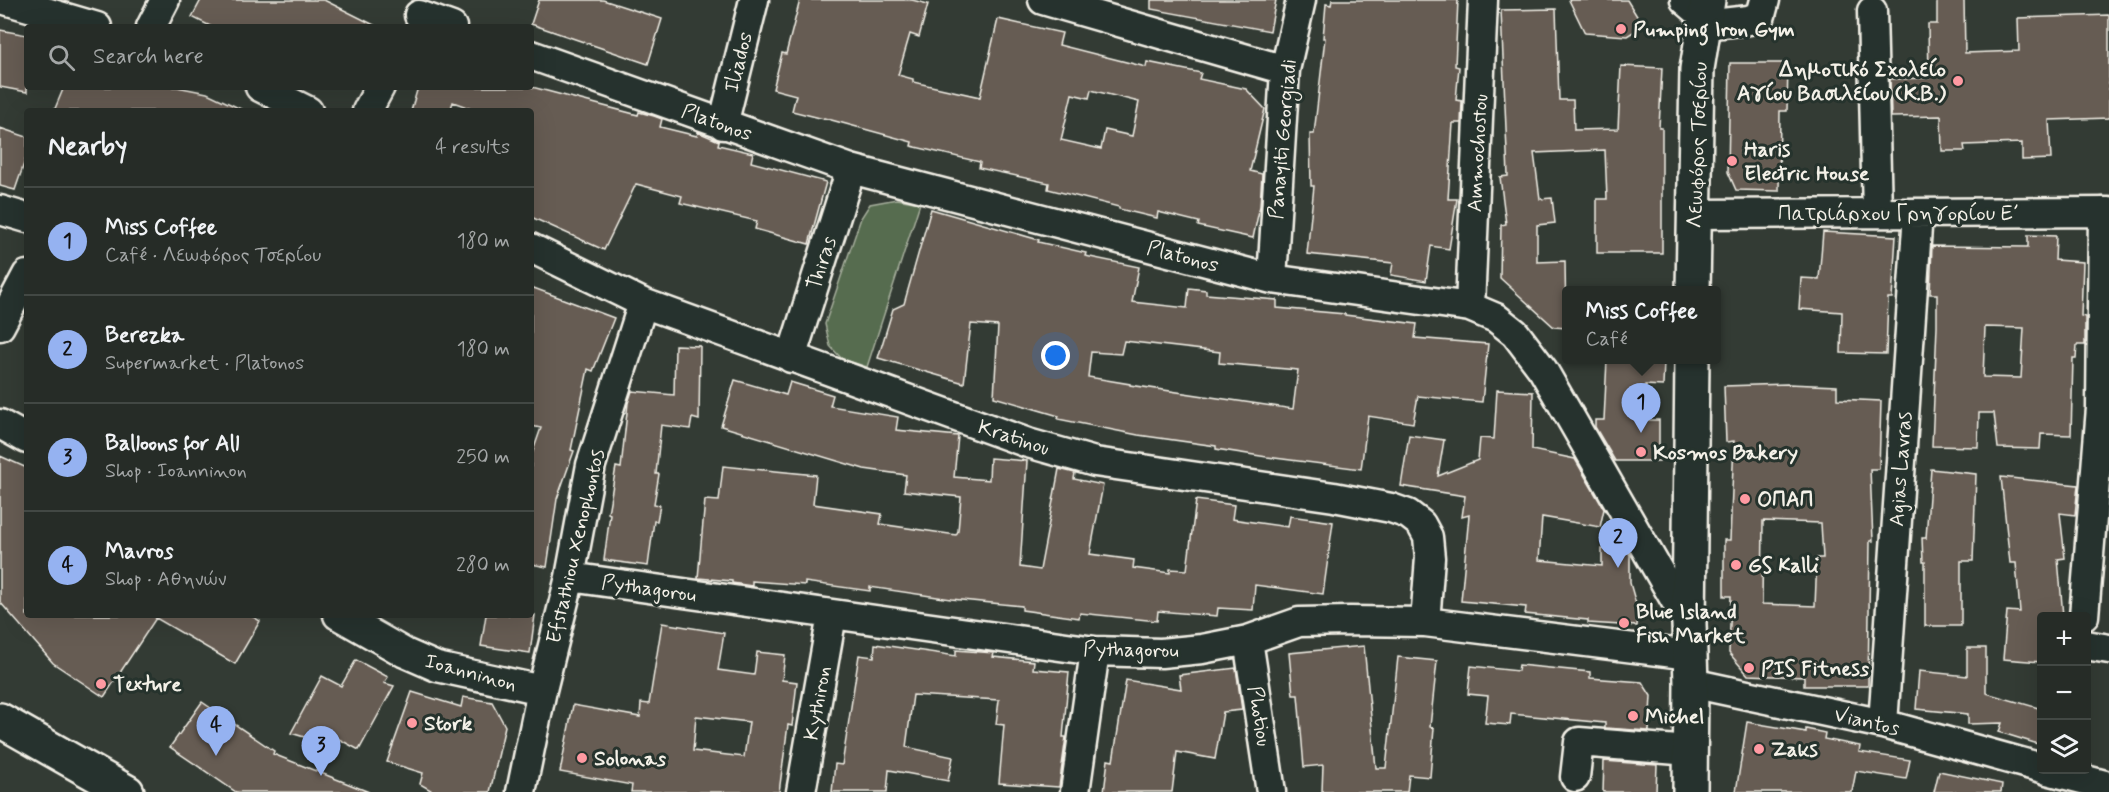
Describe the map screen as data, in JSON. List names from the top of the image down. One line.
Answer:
{"streets":{"main road":["Λεωφόρος Τσερίου"],"street":["Iliados","Platonos","Panayiti Georgiadi","Ammochostou","Πατριάρχου Γρηγορίου Ε΄","Thiras","Kratinou","Agias Lavras","Efstathiou Xenophontos","Pythagorou","Ioanninon","Kythiron","Photiou","Viantos"]},"crossings":[["Iliados","Platonos"],["Platonos","Panayiti Georgiadi"],["Platonos","Ammochostou"],["Platonos","Thiras"],["Platonos","Pythagorou"],["Platonos","Viantos"],["Λεωφόρος Τσερίου","Πατριάρχου Γρηγορίου Ε΄"],["Πατριάρχου Γρηγορίου Ε΄","Agias Lavras"],["Thiras","Kratinou"],["Kratinou","Efstathiou Xenophontos"],["Kratinou","Pythagorou"],["Agias Lavras","Viantos"],["Efstathiou Xenophontos","Pythagorou"],["Efstathiou Xenophontos","Ioanninon"],["Pythagorou","Kythiron"],["Pythagorou","Photiou"],["Pythagorou","Viantos"]],"places":["Pumping Iron Gym","Δημοτικό Σχολείο Αγίου Βασιλείου (Κ.Β.)","Haris Electric House","Kosmos Bakery","ΟΠΑΠ","GS Kalli","Blue Island Fish Market","PIS Fitness","Texture","Michel","Stork","Zaks","Solonas"],"page":{"search":"Search here","heading":["Nearby","4 results"],"list":[{"mark":"1","name":"Miss Coffee","note":"Café · Λεωφόρος Τσερίου","value":"180 m"},{"mark":"2","name":"Berezka","note":"Supermarket · Platonos","value":"180 m"},{"mark":"3","name":"Balloons for All","note":"Shop · Ioanninon","value":"250 m"},{"mark":"4","name":"Mavros","note":"Shop · Αθηνών","value":"280 m"}],"popup":["Miss Coffee","Café"],"pins":["1","2","4","3"],"map_buttons":["+","−"]}}
